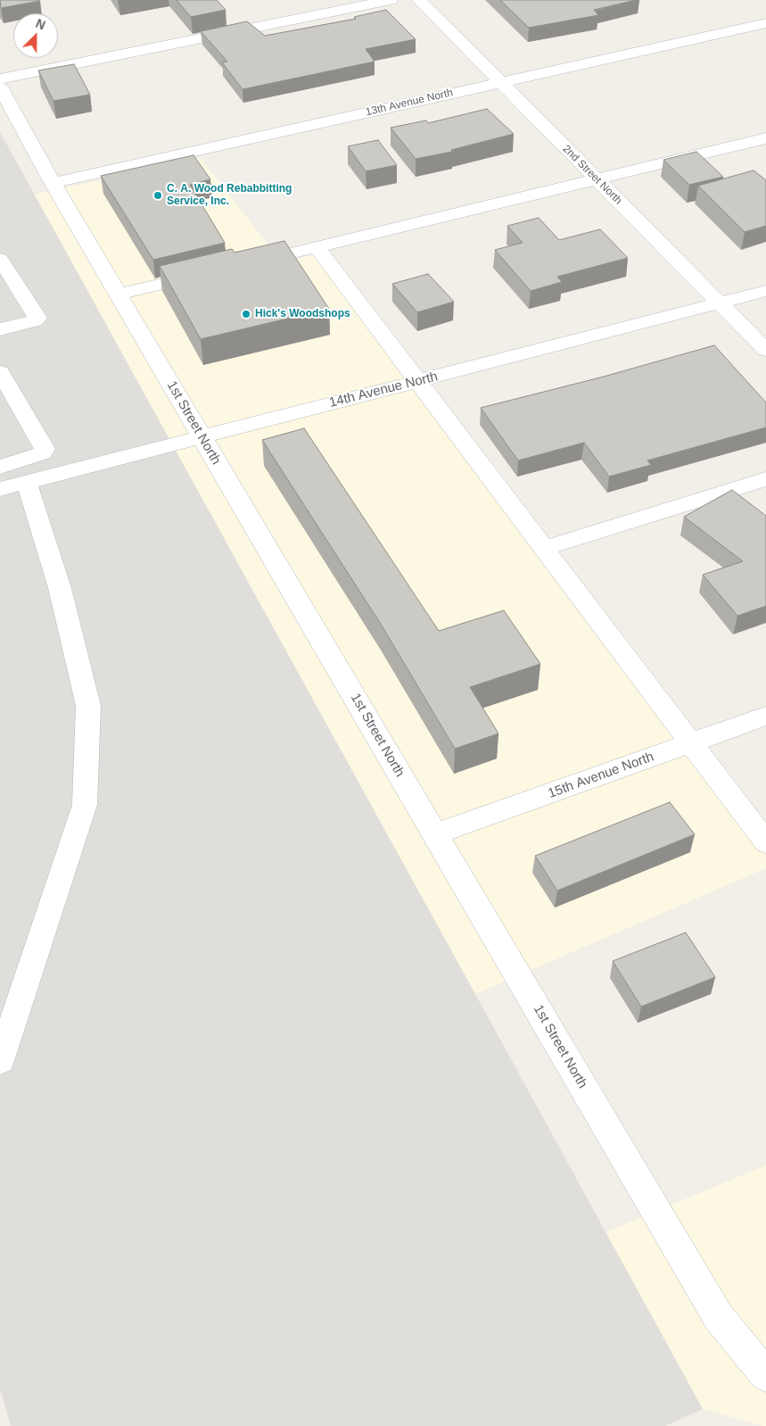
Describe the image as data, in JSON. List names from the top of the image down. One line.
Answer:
{"streets":{"street":["13th Avenue North","2nd Street North","14th Avenue North","1st Street North","15th Avenue North"]},"crossings":[["13th Avenue North","2nd Street North"],["13th Avenue North","1st Street North"],["2nd Street North","14th Avenue North"],["14th Avenue North","1st Street North"],["1st Street North","15th Avenue North"]],"places":["C. A. Wood Rebabbitting Service, Inc.","Hick's Woodshops"],"north":"top right"}
